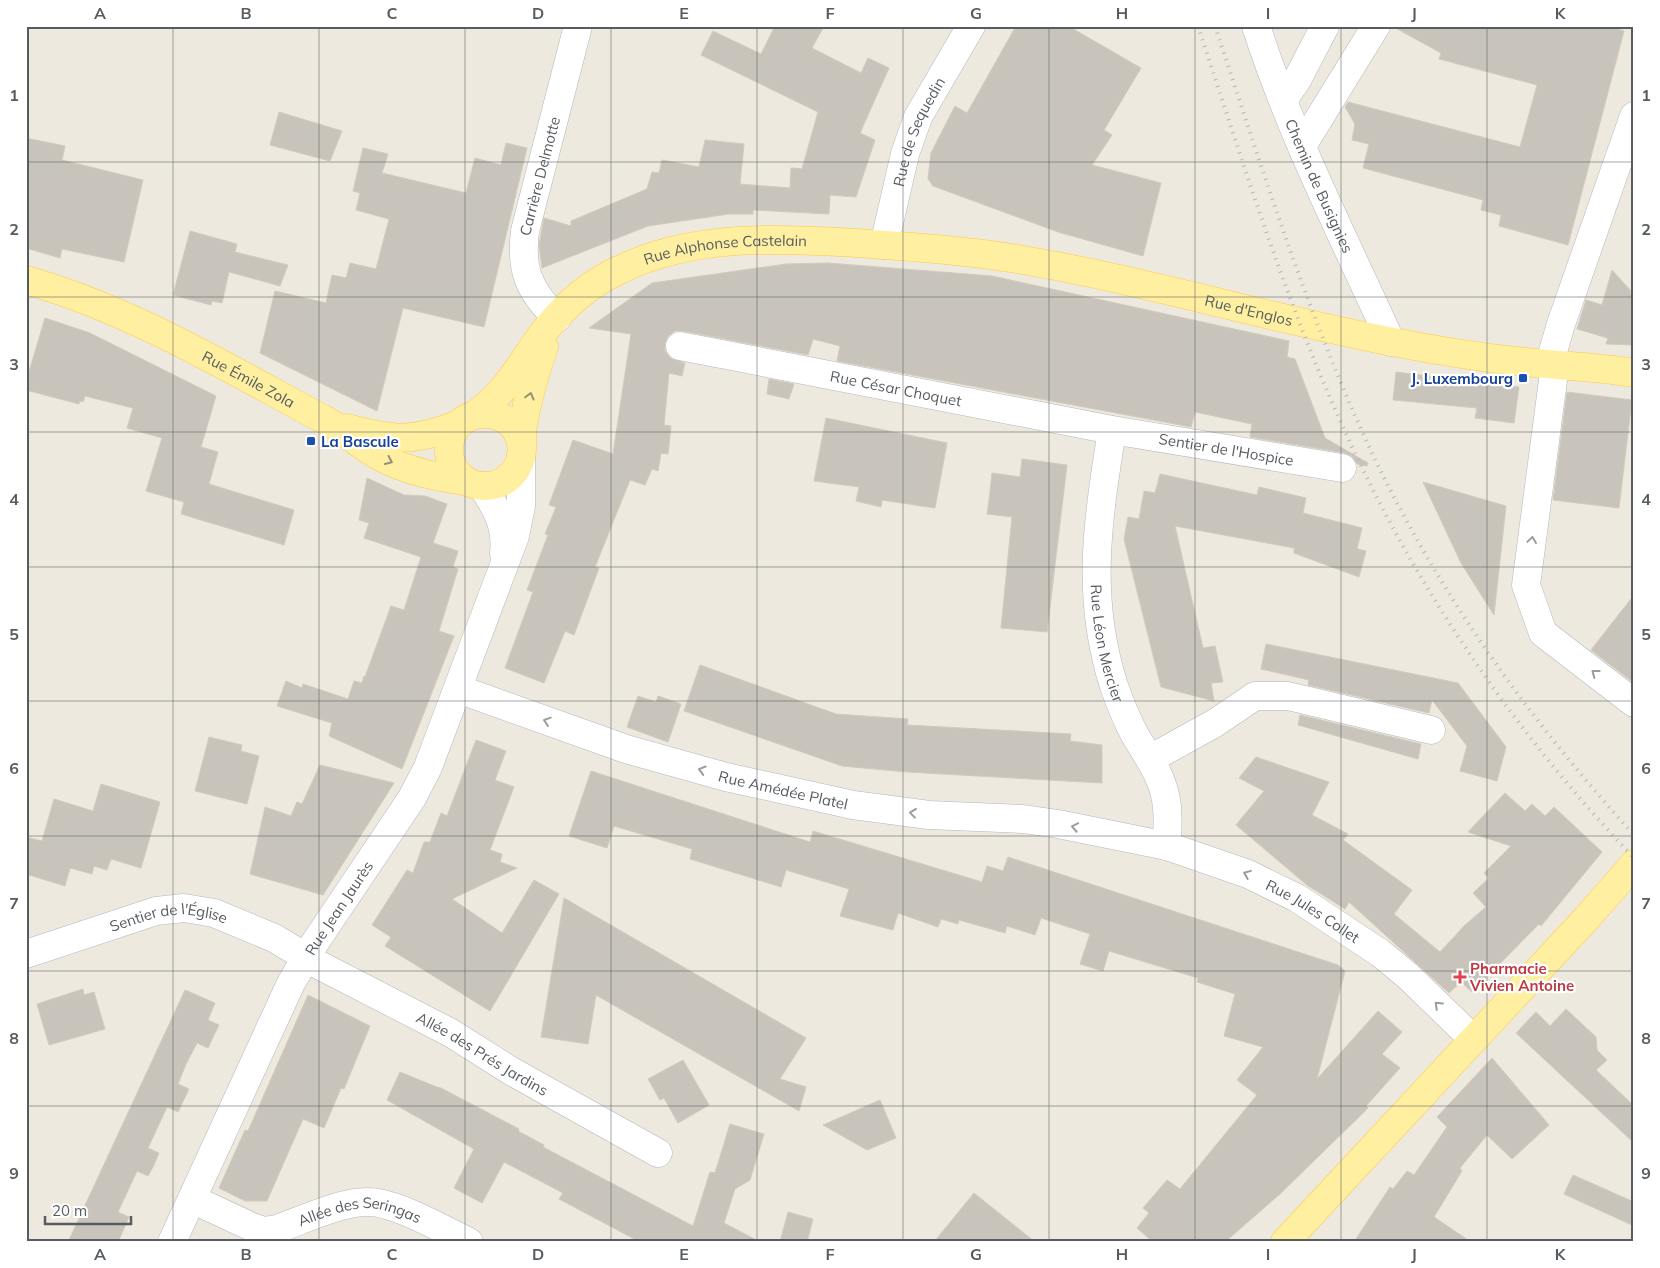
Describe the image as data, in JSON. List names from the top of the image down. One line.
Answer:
{"streets":{"main road":["Rue Alphonse Castelain","Rue d'Englos","Rue Émile Zola"],"street":["Rue de Sequedin","Carrière Delmotte","Chemin de Busignies","Rue César Choquet","Sentier de l'Hospice","Rue Léon Mercier","Rue Amédée Platel","Rue Jean Jaurès","Rue Jules Collet","Sentier de l'Église","Allée des Prés Jardins","Allée des Seringas"]},"crossings":[["Rue de Sequedin","Rue Alphonse Castelain"],["Rue de Sequedin","Rue d'Englos"],["Carrière Delmotte","Rue Alphonse Castelain"],["Chemin de Busignies","Rue d'Englos"],["Rue Alphonse Castelain","Rue d'Englos"],["Rue Alphonse Castelain","Rue Émile Zola"],["Rue Alphonse Castelain","Rue Jean Jaurès"],["Rue Émile Zola","Rue Jean Jaurès"],["Rue César Choquet","Sentier de l'Hospice"],["Rue César Choquet","Rue Léon Mercier"],["Sentier de l'Hospice","Rue Léon Mercier"],["Rue Léon Mercier","Rue Jules Collet"],["Rue Amédée Platel","Rue Jean Jaurès"],["Rue Amédée Platel","Rue Jules Collet"],["Rue Jean Jaurès","Sentier de l'Église"],["Rue Jean Jaurès","Allée des Prés Jardins"],["Rue Jean Jaurès","Allée des Seringas"],["Sentier de l'Église","Allée des Prés Jardins"]],"one_way":["Rue Amédée Platel","Rue Jules Collet"],"places":{"transit":["J. Luxembourg","La Bascule"],"health":["Pharmacie Vivien Antoine"]},"scale_bar":"20 m","grid":{"columns":["A","B","C","D","E","F","G","H","I","J","K"],"rows":["1","2","3","4","5","6","7","8","9"]}}
